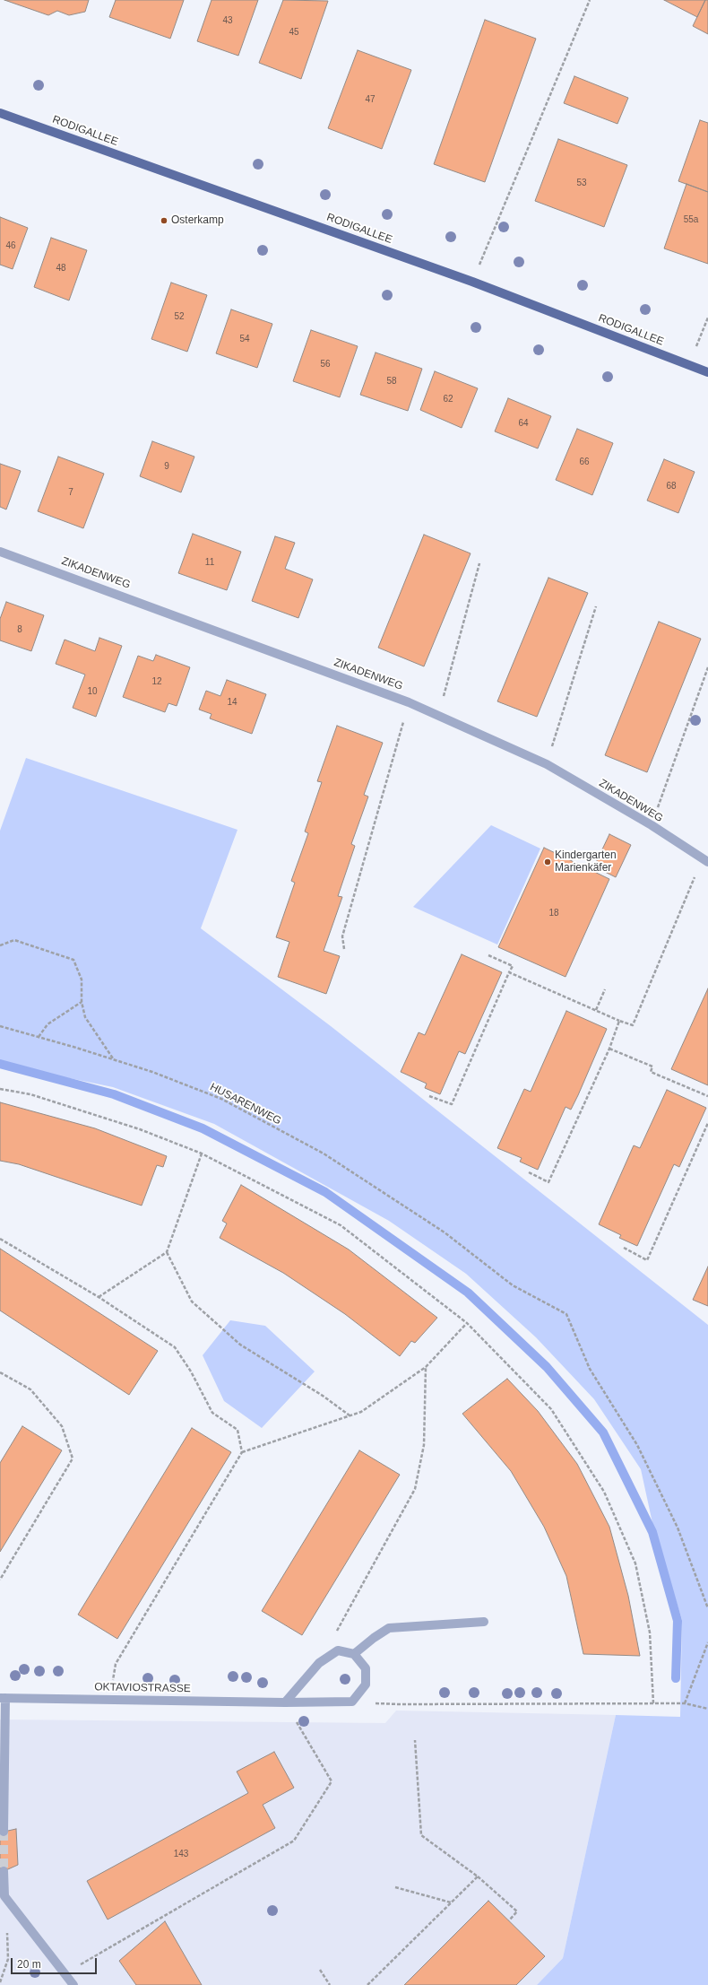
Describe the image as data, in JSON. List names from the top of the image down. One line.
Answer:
{"streets":{"main road":["RODIGALLEE"],"street":["ZIKADENWEG","OKTAVIOSTRASSE"],"path":["HUSARENWEG"]},"places":["Osterkamp","Kindergarten Marienkäfer"],"house_numbers":["43","45","47","53","55a","46","48","52","54","56","58","62","64","66","9","68","7","11","8","12","10","14","18","143"],"scale_bar":"20 m"}
